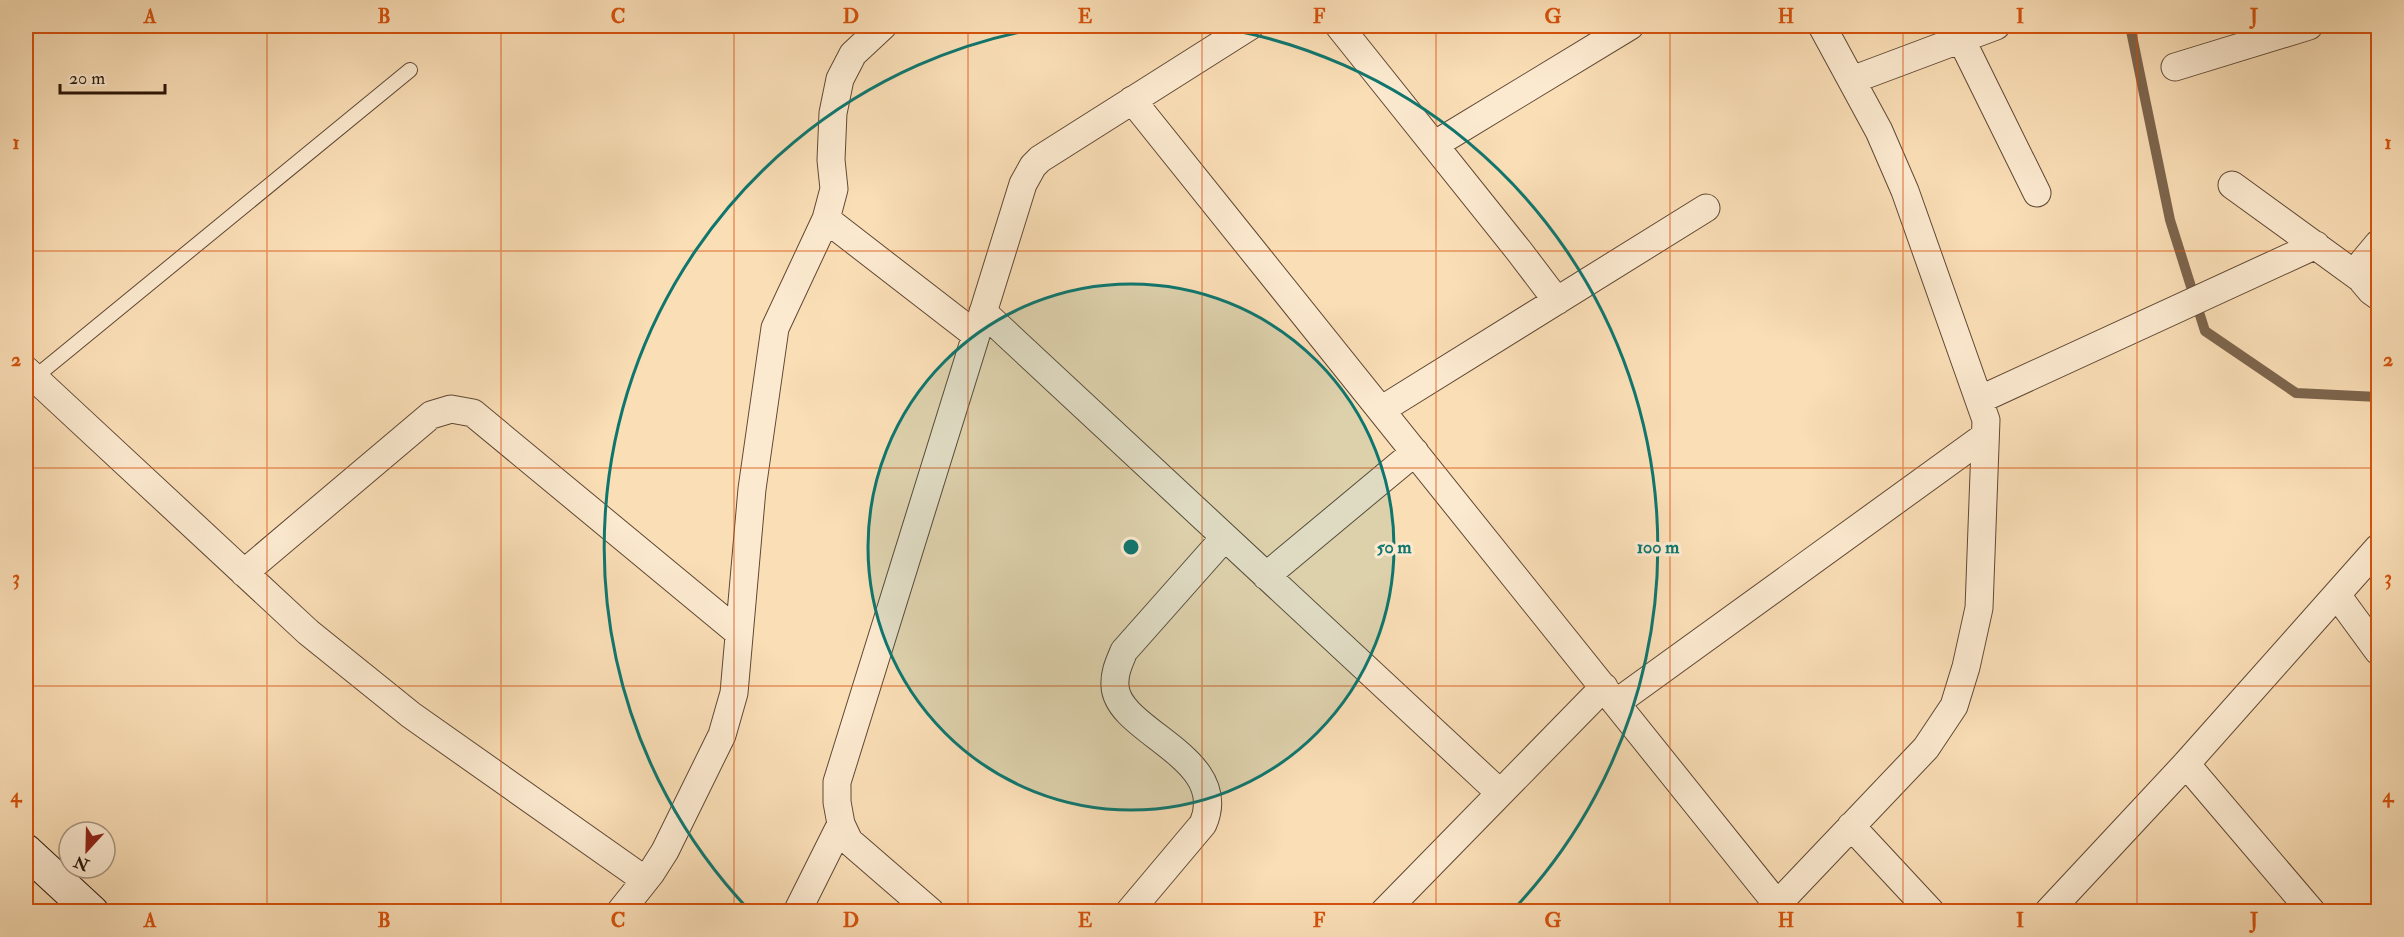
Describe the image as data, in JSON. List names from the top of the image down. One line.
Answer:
{"scale_bar":"20 m","north":"bottom","grid":{"columns":["A","B","C","D","E","F","G","H","I","J"],"rows":["1","2","3","4"]},"rings":["50 m","100 m"]}
